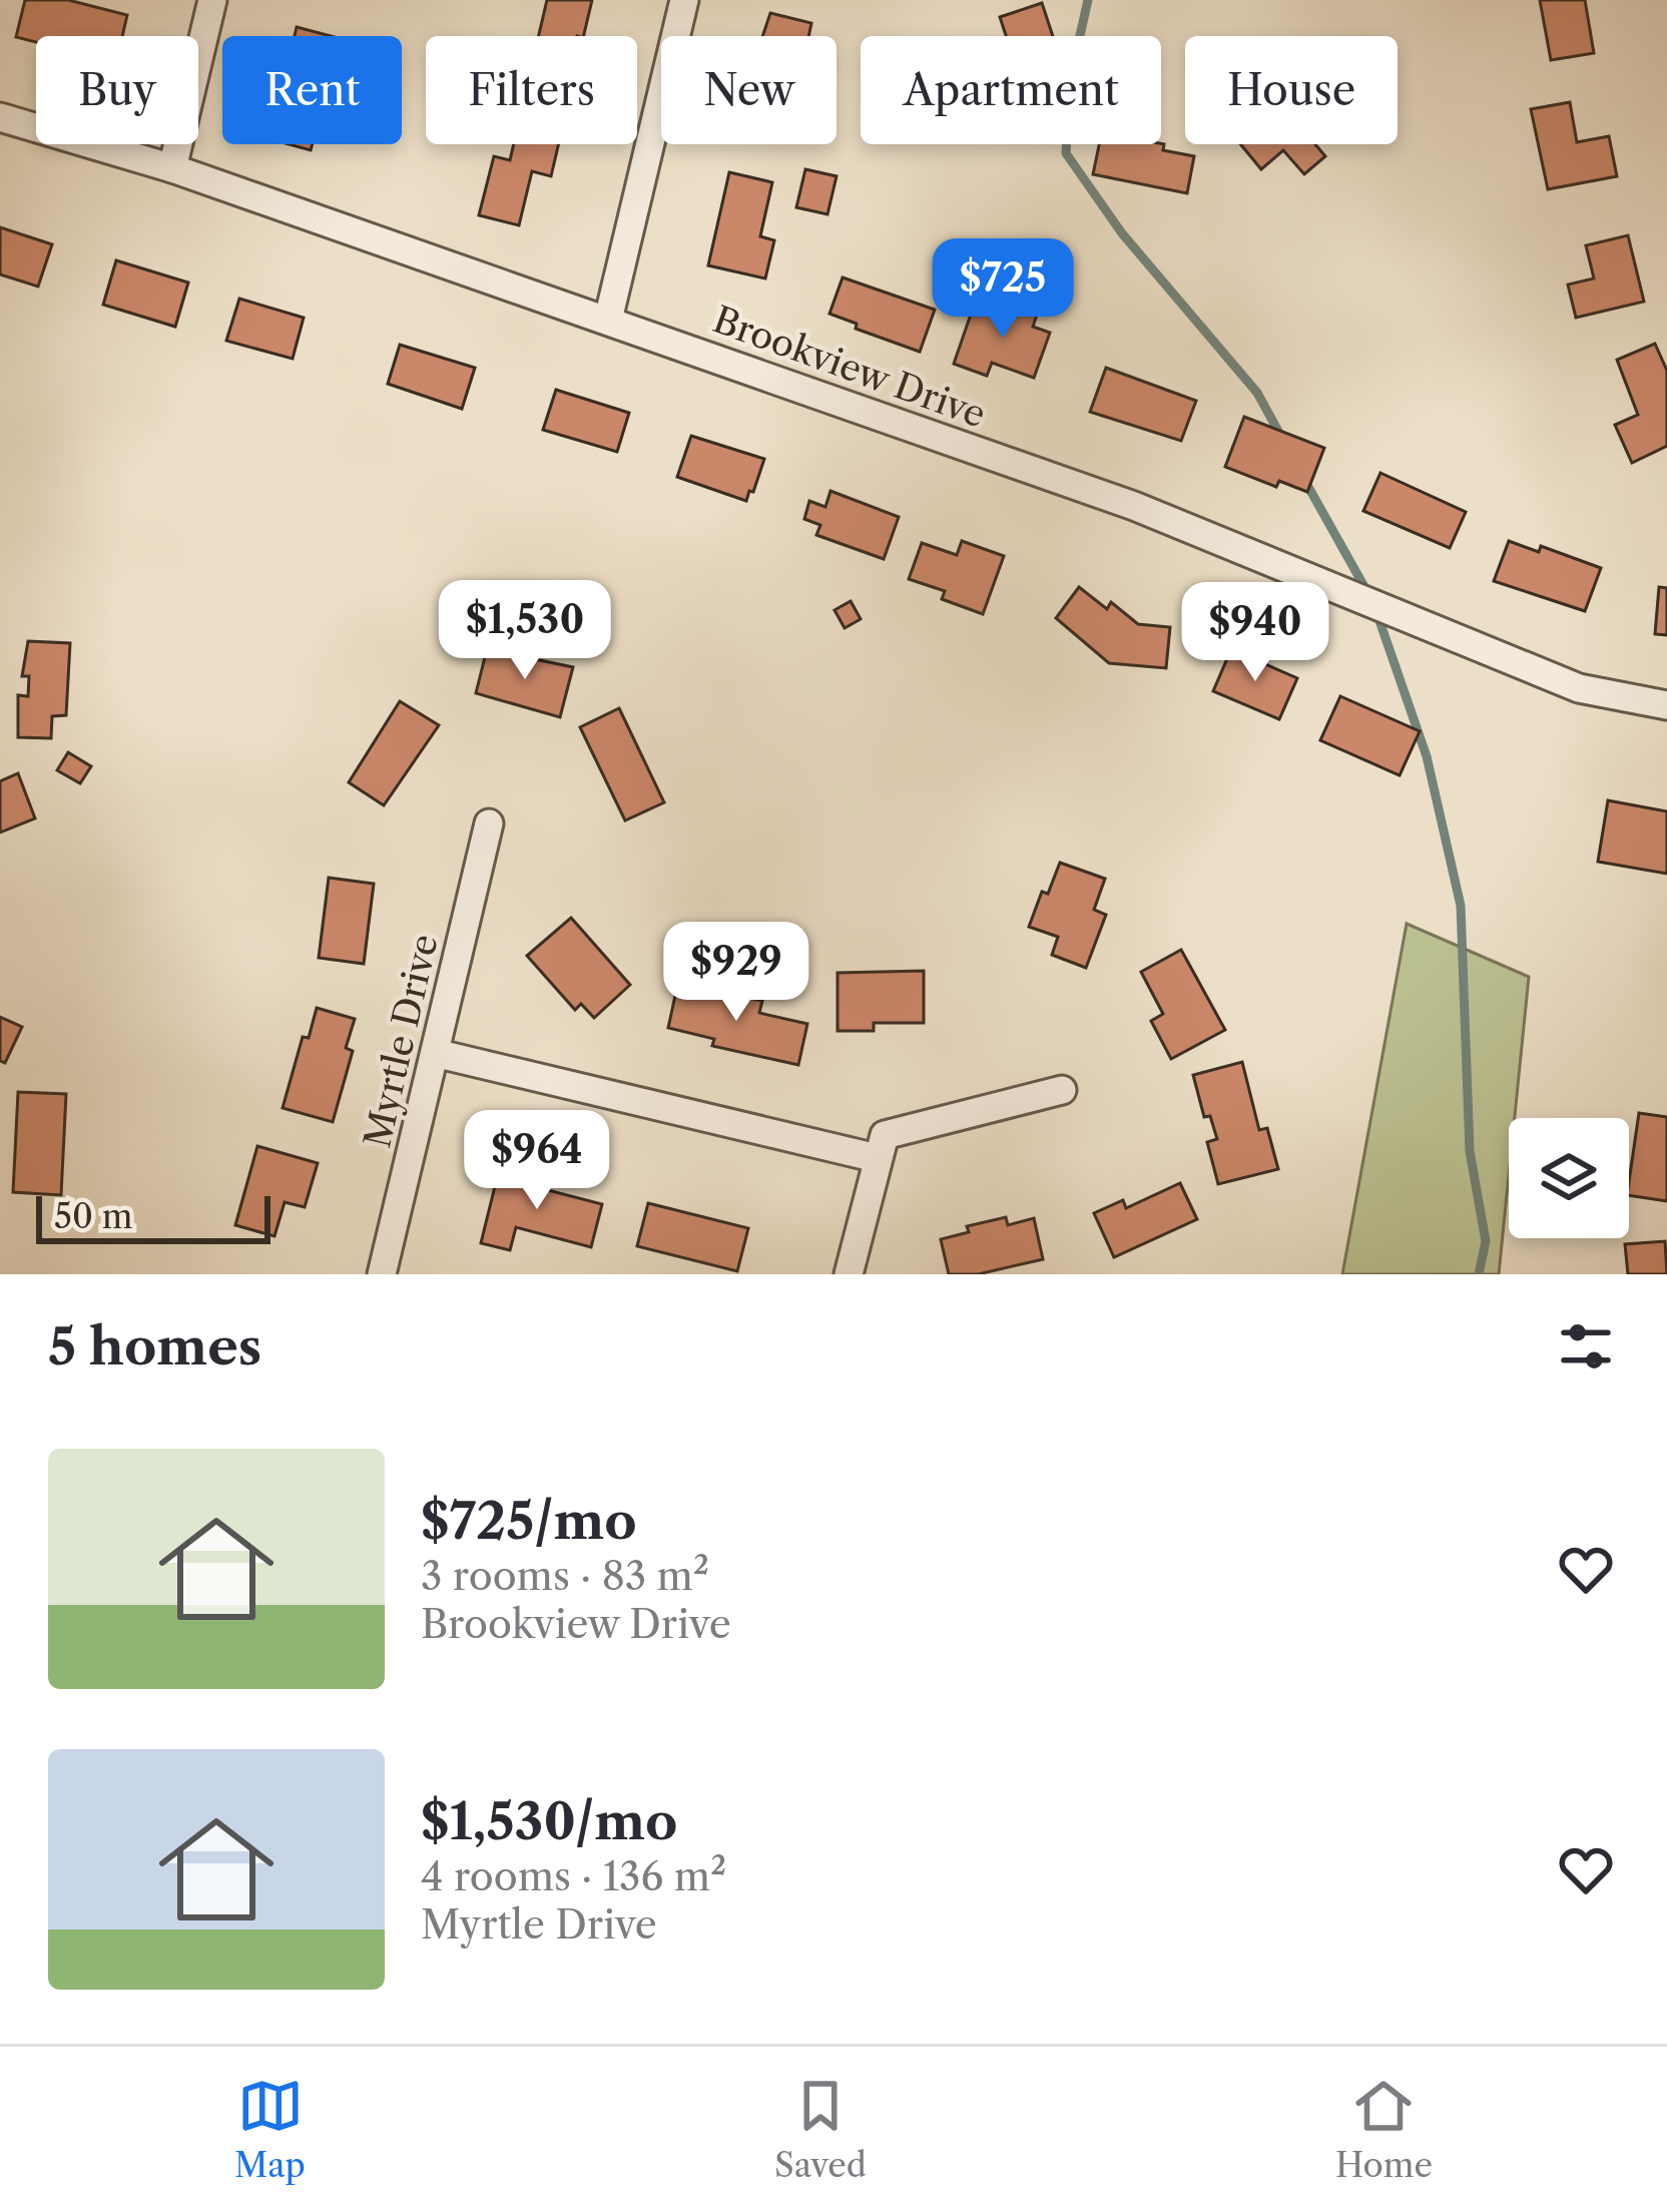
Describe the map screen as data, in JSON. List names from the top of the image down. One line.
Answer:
{"streets":{"street":["Brookview Drive","Myrtle Drive"]},"scale_bar":"50 m","page":{"chip":["Buy","Rent","Filters","New","Apartment","House"],"price":["$725","$1,530","$940","$929","$964"],"scale":"50 m","heading":"5 homes","list":[{"name":"$725/mo","note":"3 rooms · 83 m² · Brookview Drive"},{"name":"$1,530/mo","note":"4 rooms · 136 m² · Myrtle Drive"}],"tabs":["Map","Saved","Home"]}}
